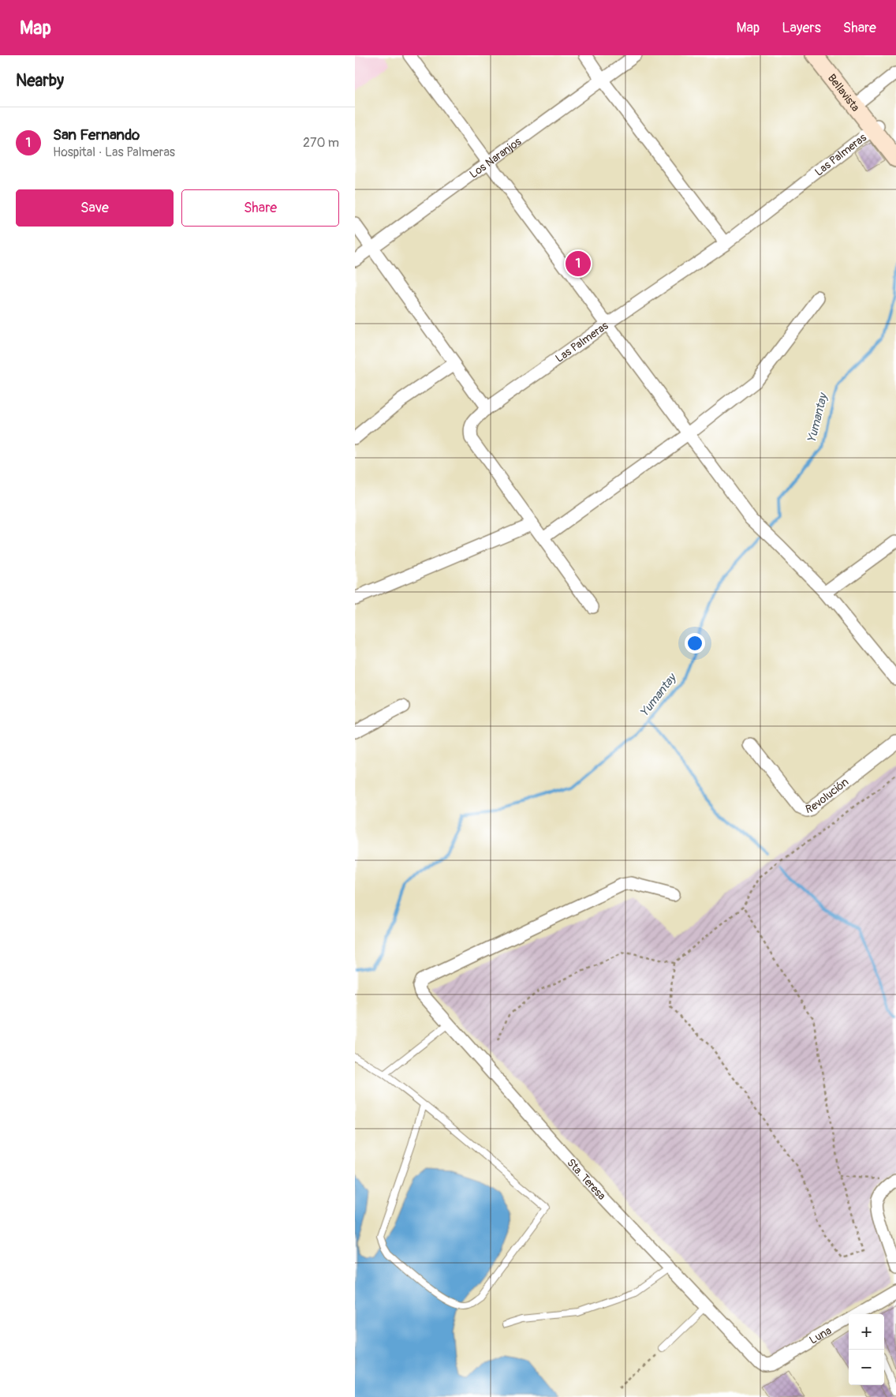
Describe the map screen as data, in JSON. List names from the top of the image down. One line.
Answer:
{"streets":{"main road":["Bellavista"],"street":["Las Palmeras","Los Naranjos","Revolución","Sta. Teresa","Luna"]},"crossings":[["Bellavista","Las Palmeras"],["Sta. Teresa","Luna"]],"water":["Yumantay"],"page":{"header":"Map","nav":["Map","Layers","Share"],"heading":"Nearby","list":[{"mark":"1","name":"San Fernando","note":"Hospital · Las Palmeras","value":"270 m"}],"buttons":["Save","Share"],"pins":"1","map_buttons":["+","−"]}}
